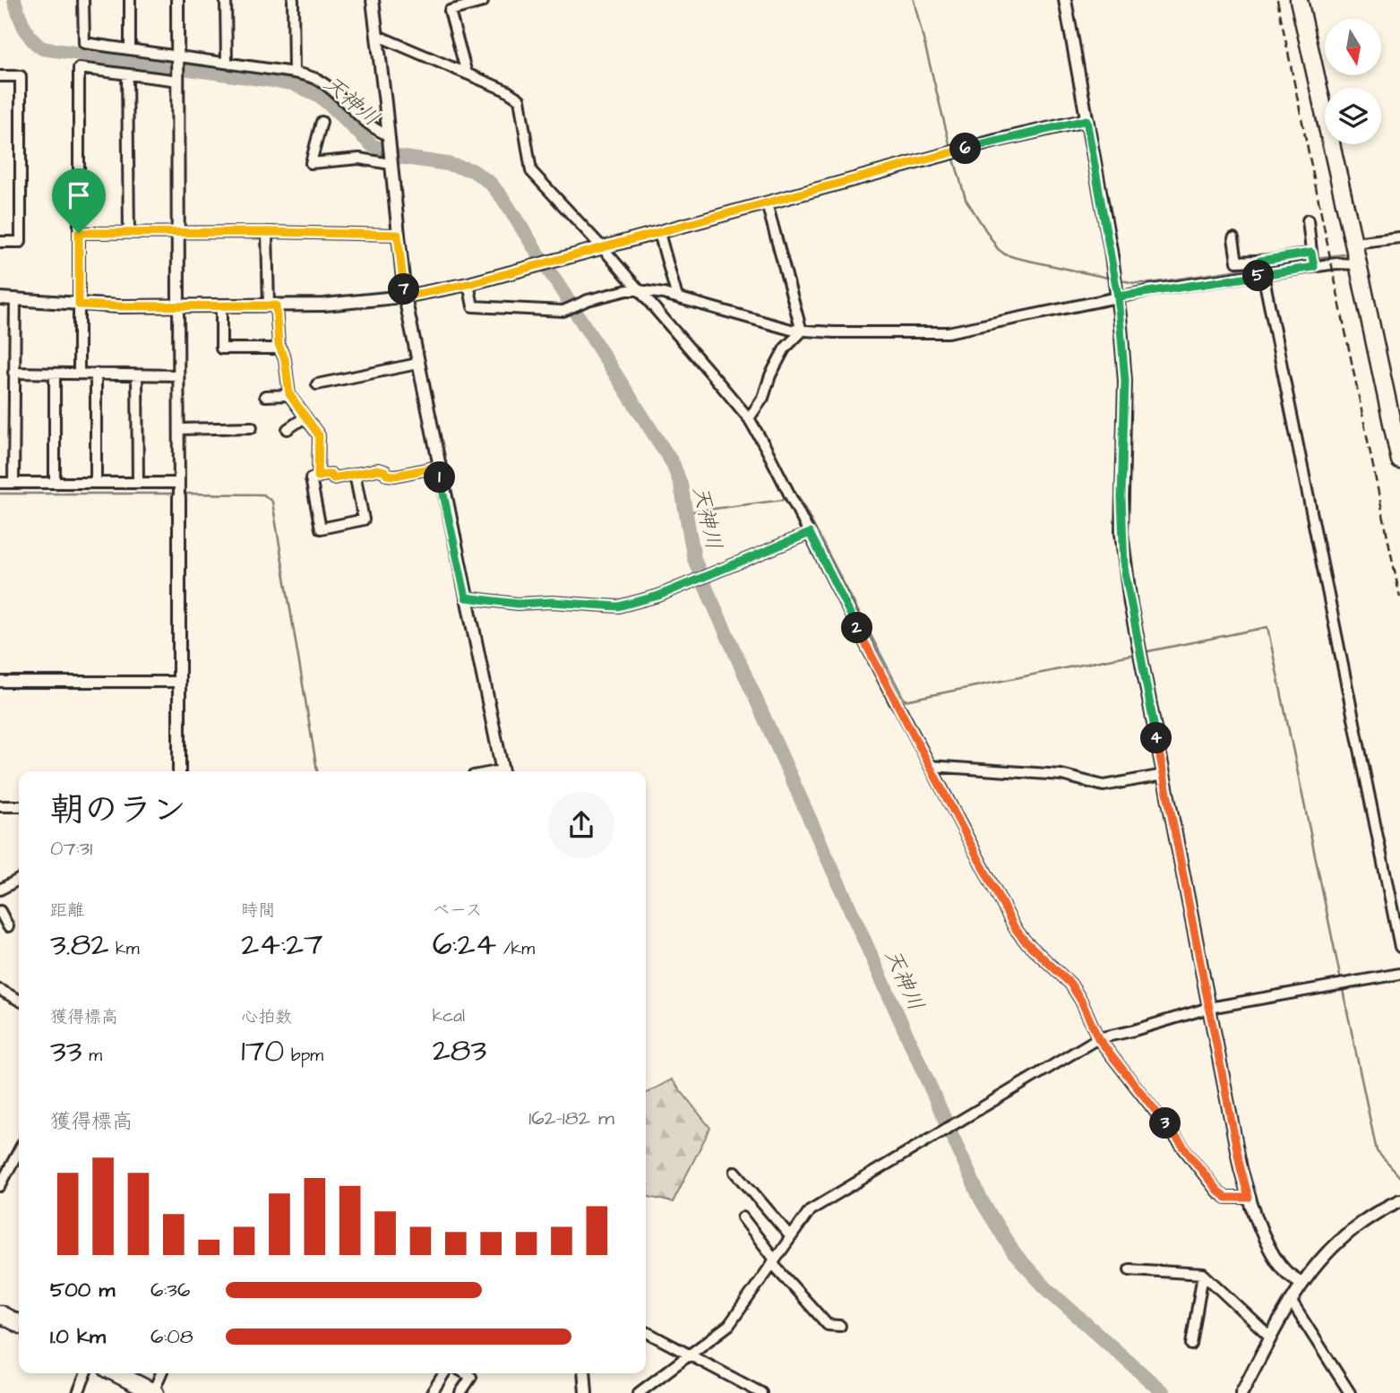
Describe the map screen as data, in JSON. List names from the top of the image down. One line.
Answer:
{"water":["天神川"],"north":"bottom","page":{"pins":["6","5","7","1","2","4","3"],"heading":["朝のラン","07:31"],"stats":[["距離","3.82 km"],["時間","24:27"],["ペース","6:24 /km"],["獲得標高","33 m"],["心拍数","170 bpm"],["kcal","283"]],"chart":["獲得標高","162–182 m"],"list":[{"name":"500 m","note":"6:36"},{"name":"1.0 km","note":"6:08"}]}}
